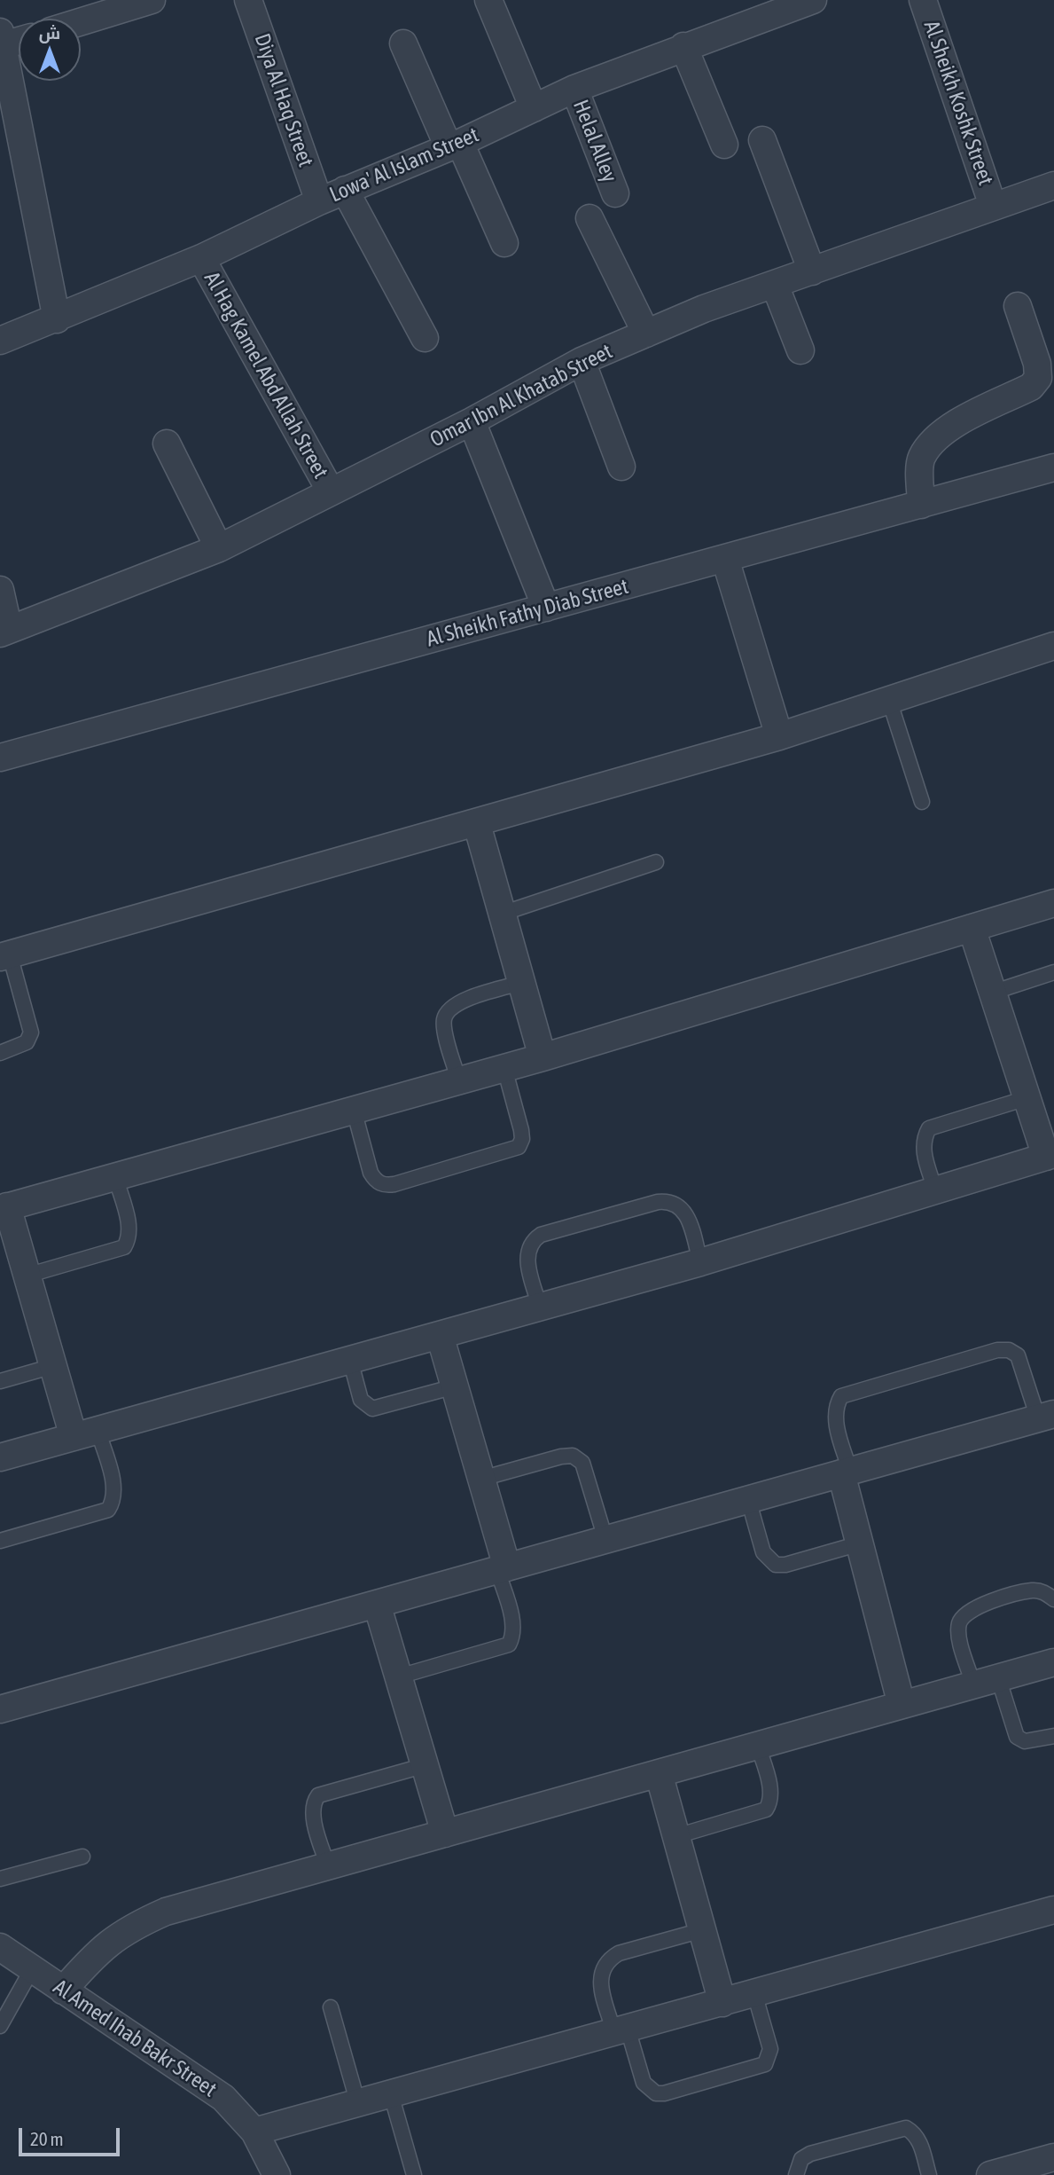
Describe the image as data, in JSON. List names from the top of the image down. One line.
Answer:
{"streets":{"street":["Diya Al Haq Street","Al Sheikh Koshk Street","Helal Alley","Lowa' Al Islam Street","Al Hag Kamel Abd Allah Street","Omar Ibn Al Khatab Street","Al Sheikh Fathy Diab Street","Al Amed Ihab Bakr Street"]},"crossings":[["Diya Al Haq Street","Lowa' Al Islam Street"],["Al Sheikh Koshk Street","Omar Ibn Al Khatab Street"],["Helal Alley","Lowa' Al Islam Street"],["Lowa' Al Islam Street","Al Hag Kamel Abd Allah Street"],["Al Hag Kamel Abd Allah Street","Omar Ibn Al Khatab Street"]],"scale_bar":"20 m","north":"top"}
